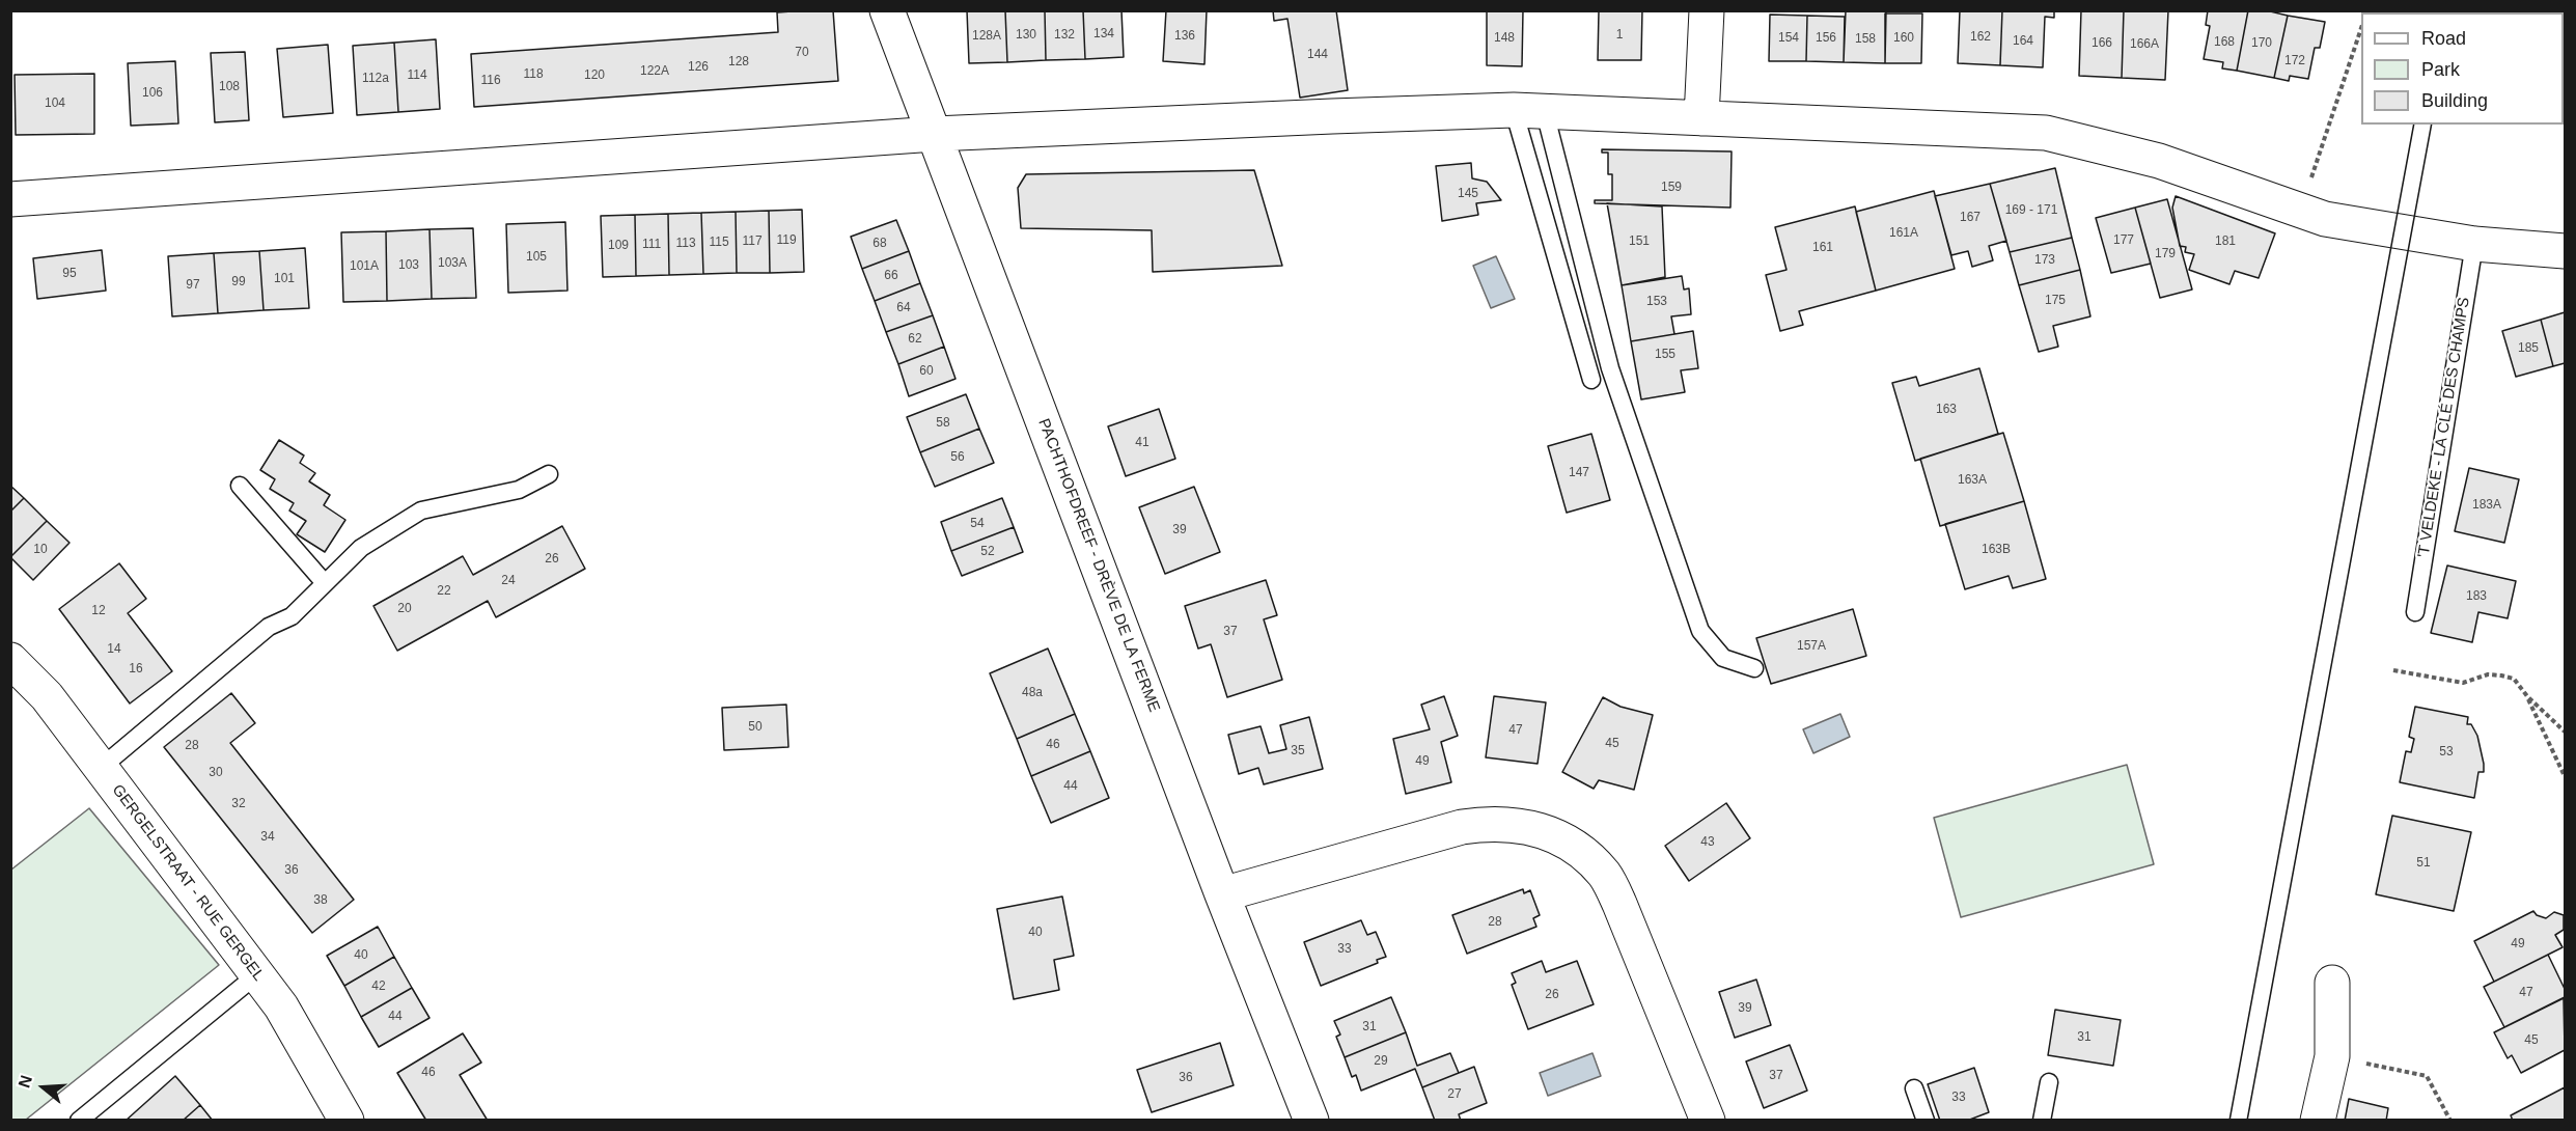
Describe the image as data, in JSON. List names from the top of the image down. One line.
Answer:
{"streets":{"street":["PACHTHOFDREEF - DRÈVE DE LA FERME","GERGELSTRAAT - RUE GERGEL"],"lane":["'T VELDEKE - LA CLÉ DES CHAMPS"]},"house_numbers":["134","130","132","1","128A","136","162","148","154","156","160","158","164","168","166","170","166A","70","144","172","128","126","122A","118","114","120","112a","116","108","106","104","159","145","169 - 171","167","161A","119","177","117","151","181","115","113","68","111","109","161","179","105","173","103A","103","101A","95","66","101","99","97","175","153","64","62","185","155","60","163","58","41","56","147","163A","183A","54","39","10","163B","52","26","24","22","183","20","12","37","157A","14","16","48a","50","47","45","46","28","35","53","49","30","44","32","34","43","51","36","38","28","40","49","33","40","42","47","26","39","44","31","31","45","29","46","37","36","27","33"],"legend":["Road","Park","Building"],"north":"left"}
